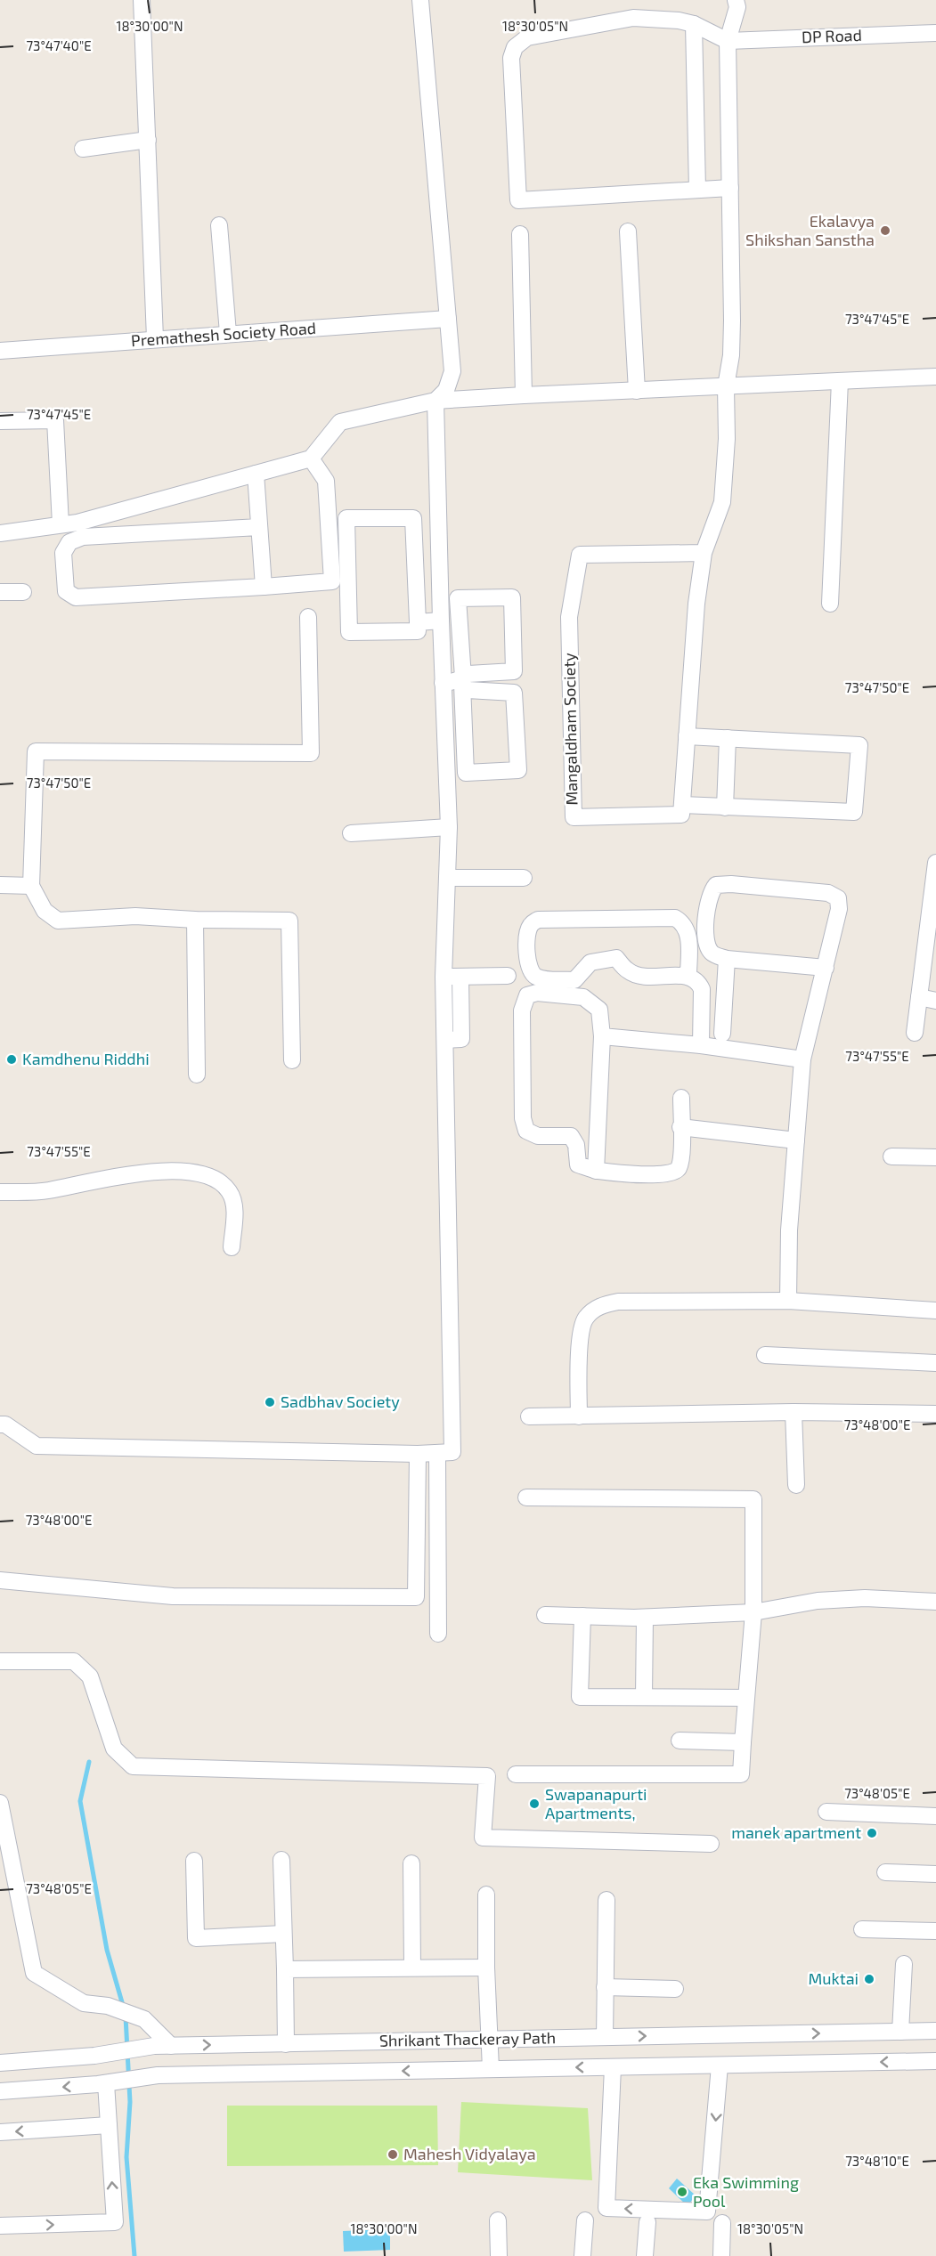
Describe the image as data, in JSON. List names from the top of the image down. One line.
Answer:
{"streets":{"street":["DP Road","Premathesh Society Road","Mangaldham Society","Shrikant Thackeray Path"]},"places":["Ekalavya Shikshan Sanstha","Kamdhenu Riddhi","Sadbhav Society","Swapanapurti Apartments,","manek apartment","Muktai","Mahesh Vidyalaya","Eka Swimming Pool"],"coordinates":["18°30'00\"N","18°30'05\"N","73°47'40\"E","73°47'45\"E","73°47'50\"E","73°47'55\"E","73°48'00\"E","73°48'05\"E","73°48'10\"E"]}
